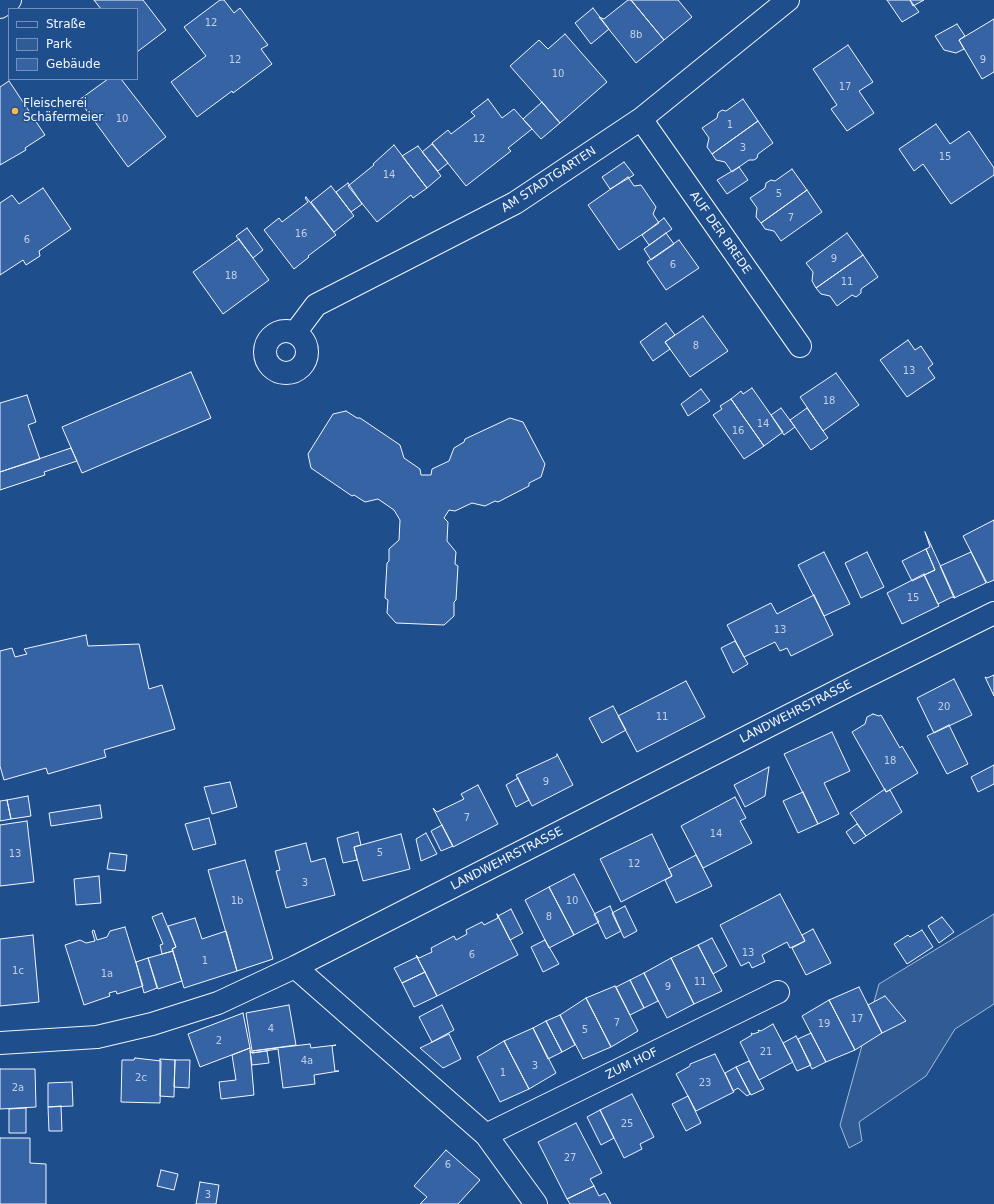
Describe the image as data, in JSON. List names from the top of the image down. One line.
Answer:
{"streets":{"street":["AM STADTGARTEN","AUF DER BREDE","LANDWEHRSTRASSE","ZUM HOF"]},"crossings":[["AM STADTGARTEN","AUF DER BREDE"]],"places":["Fleischerei Schäfermeier"],"house_numbers":["12","8b","12","9","10","17","10","1","12","3","15","14","5","7","16","6","9","6","18","11","8","13","18","14","16","15","13","20","11","18","9","7","14","5","13","12","3","1b","10","8","13","6","1","1c","1a","11","9","17","7","19","4","5","2","21","4a","3","1","2c","23","2a","25","27","6","3"],"legend":["Straße","Park","Gebäude"]}
